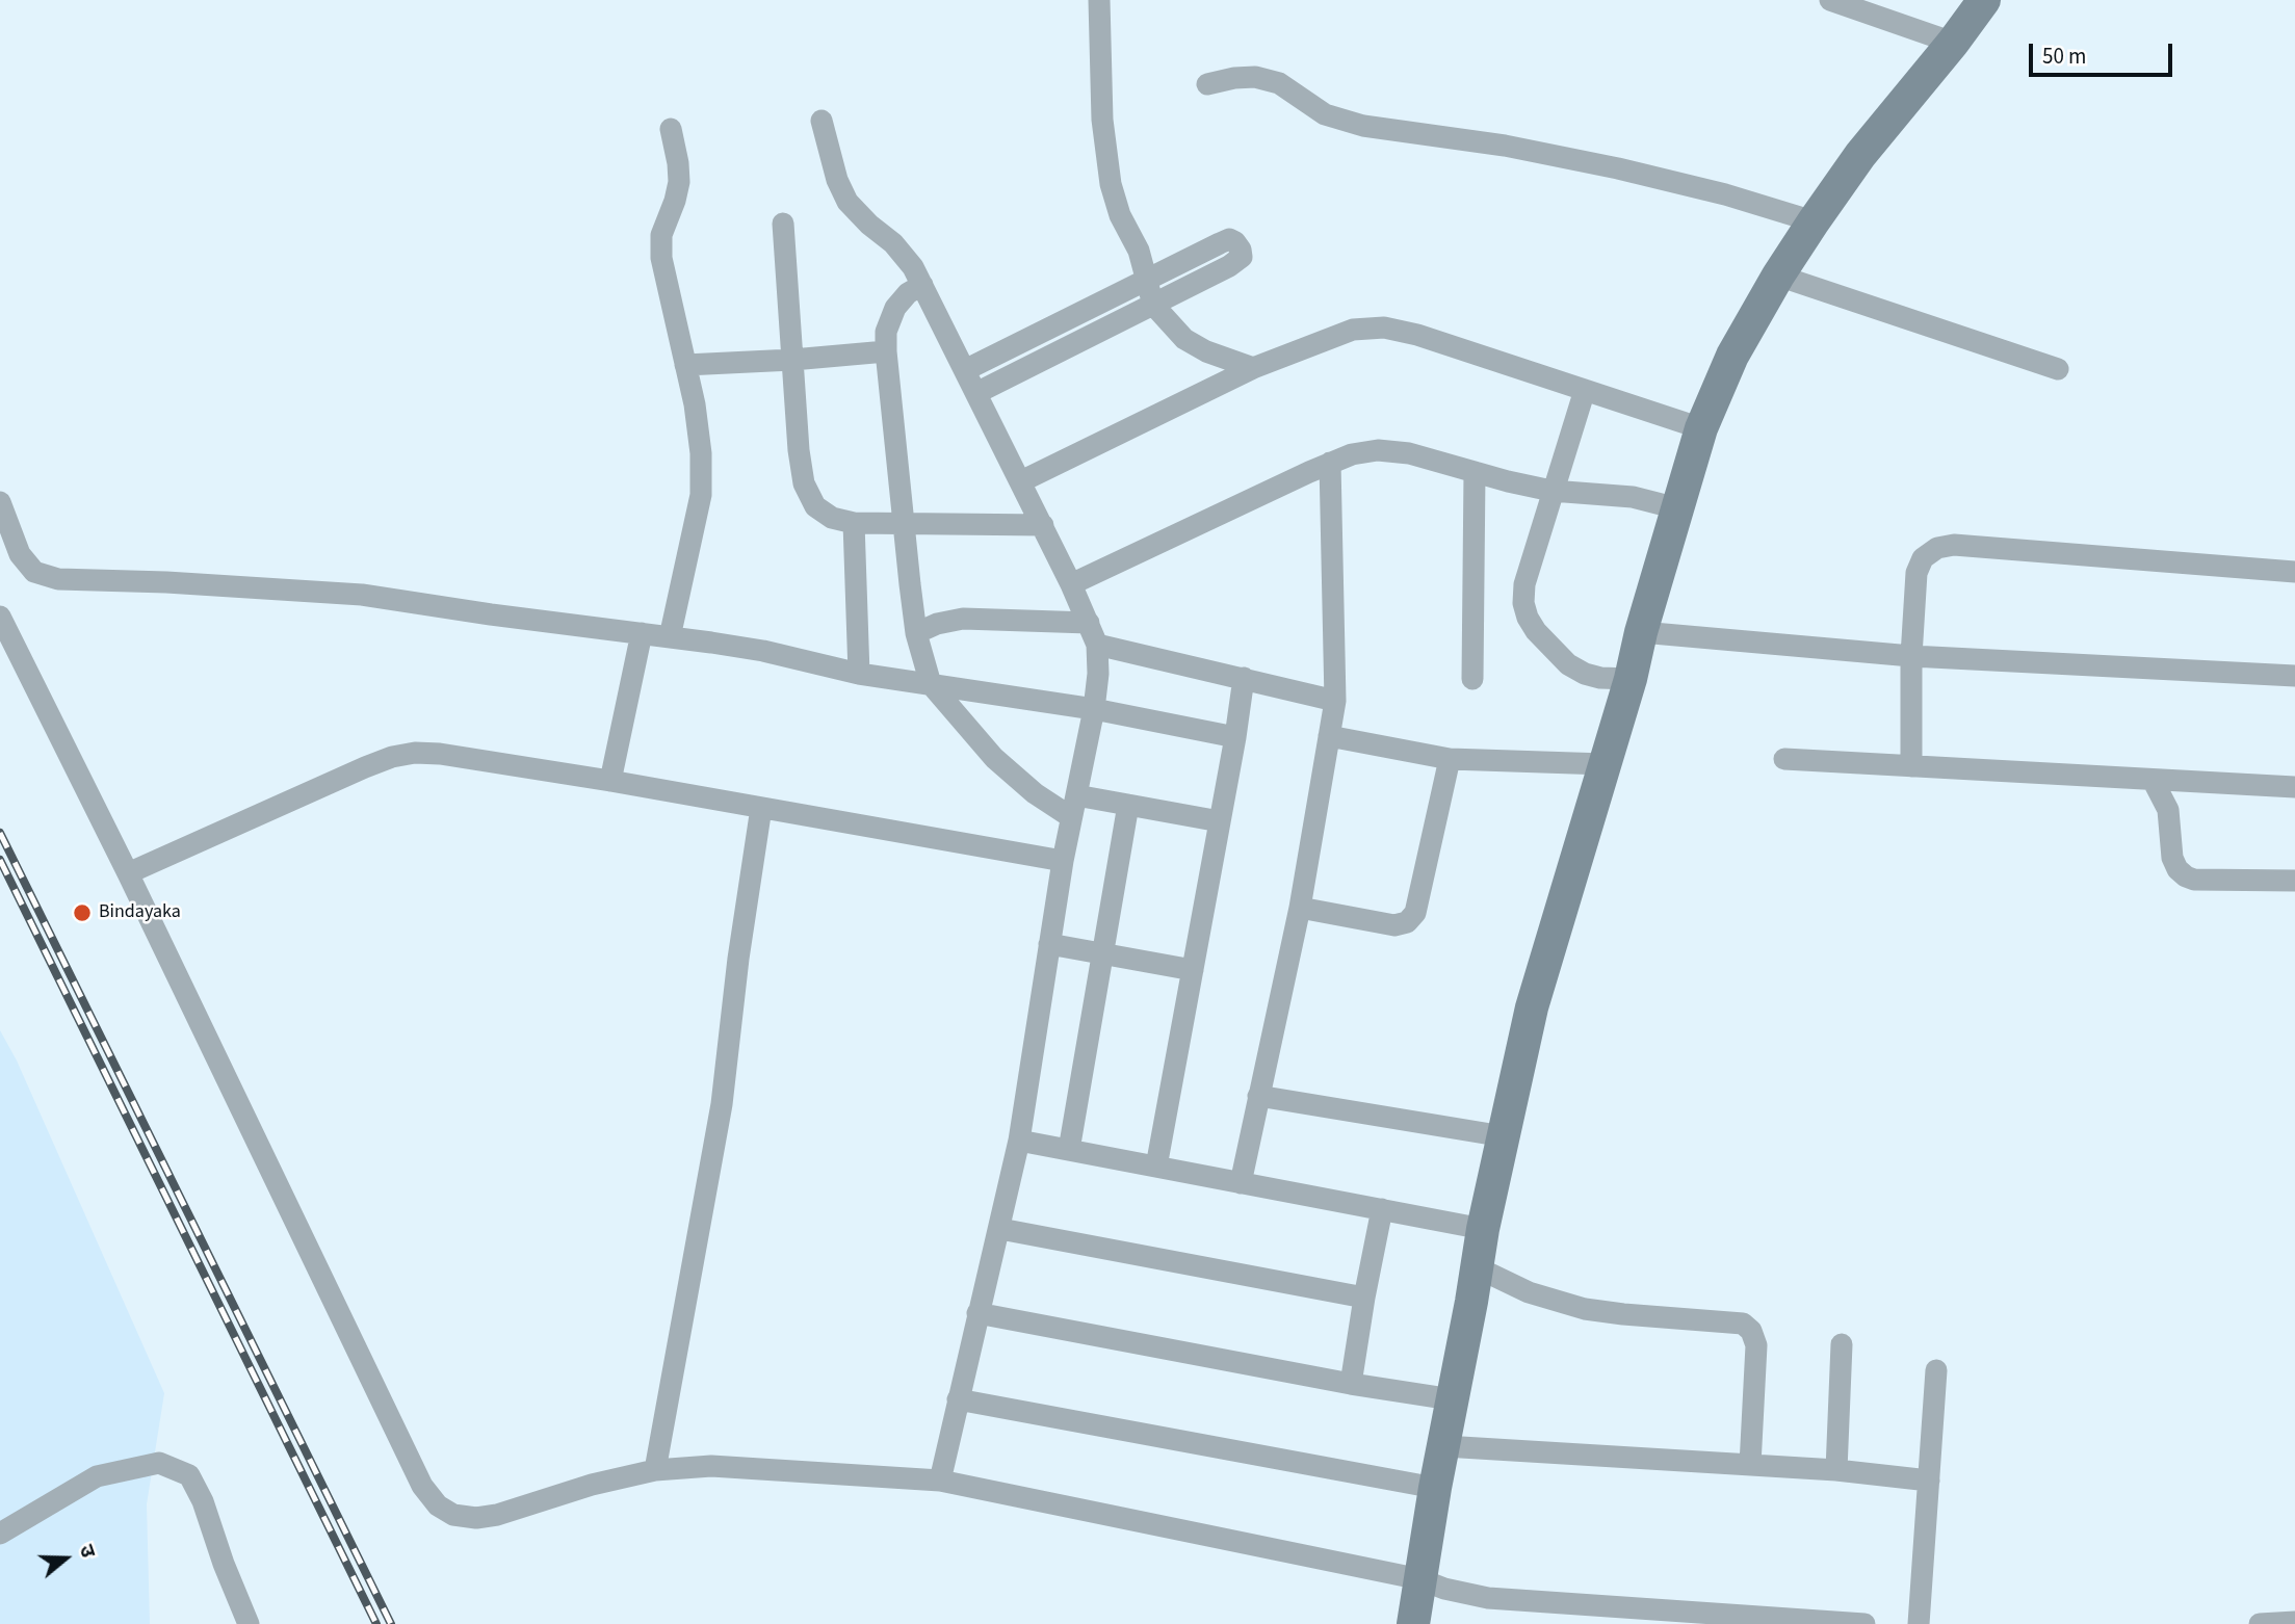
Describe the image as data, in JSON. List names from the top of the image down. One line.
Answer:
{"places":["Bindayaka"],"scale_bar":"50 m","north":"right"}
